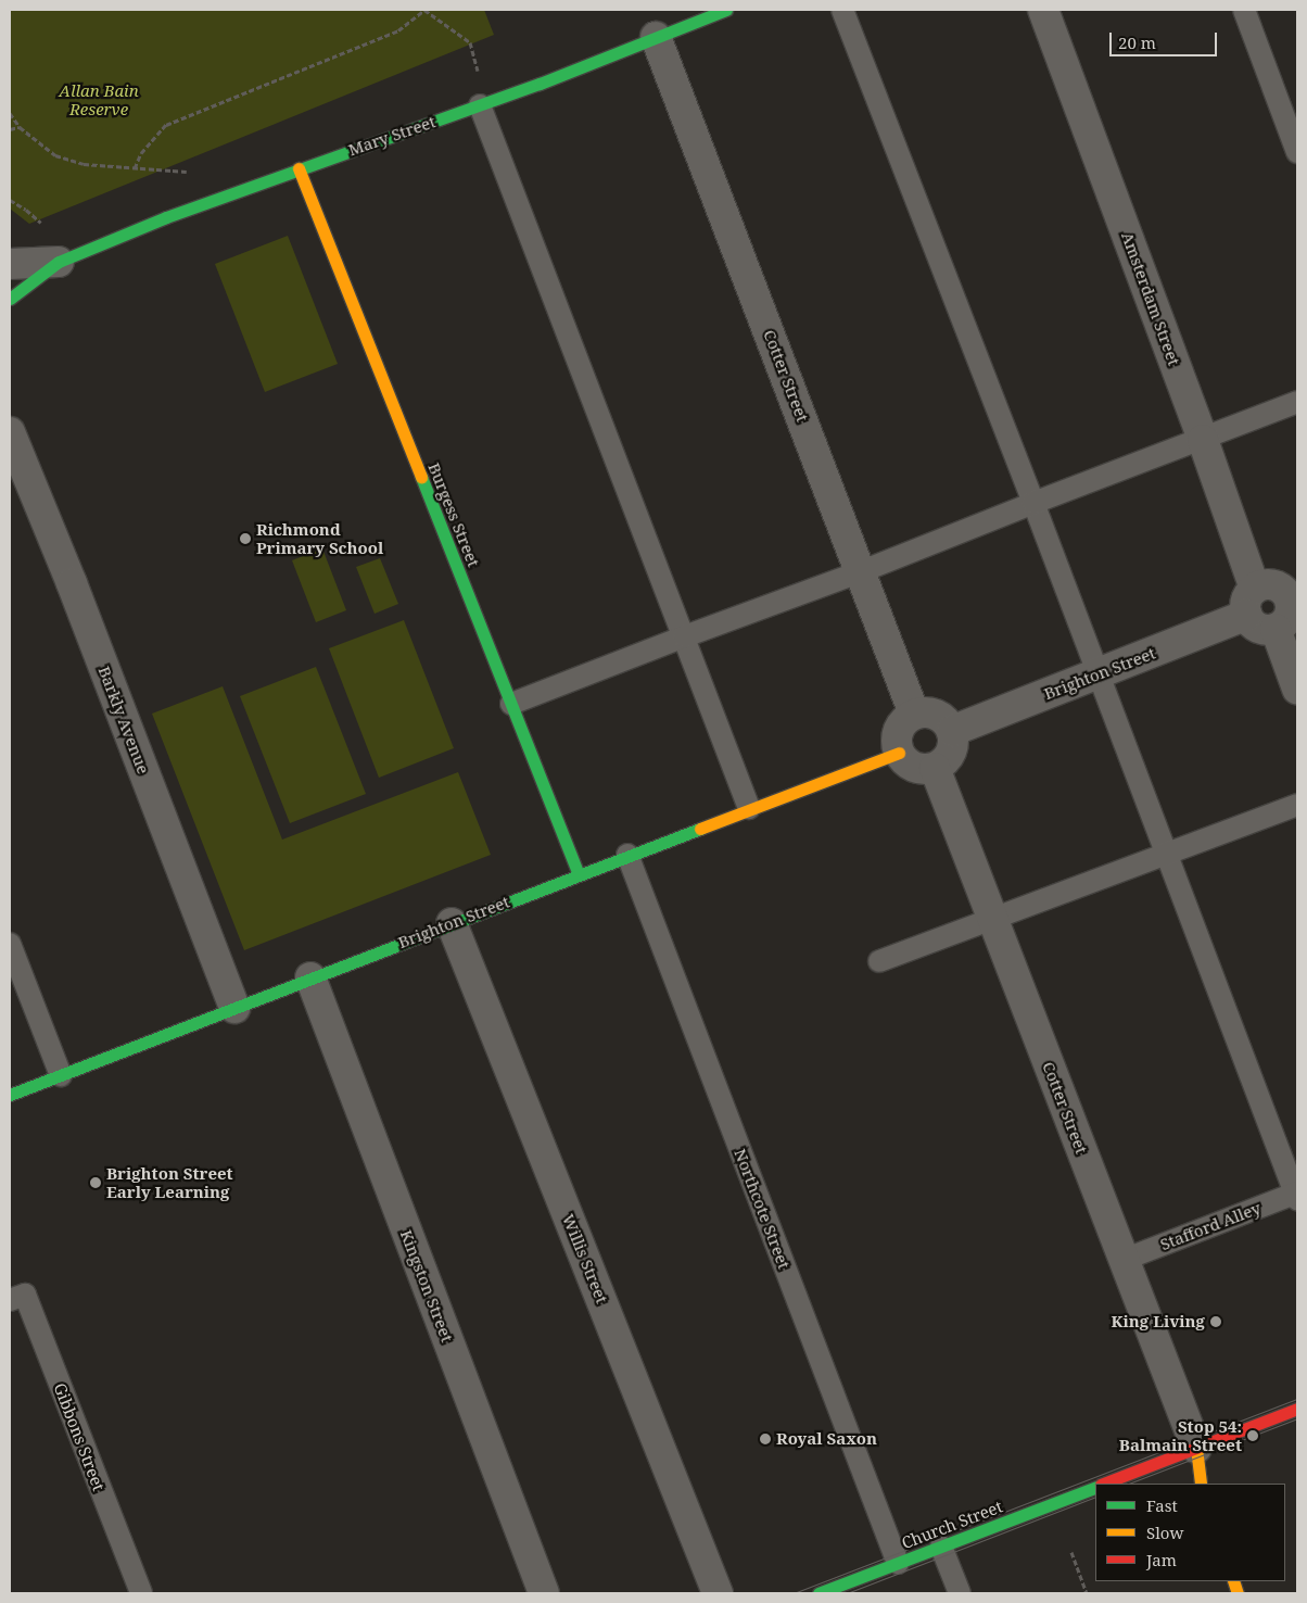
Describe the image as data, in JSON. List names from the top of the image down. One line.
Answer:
{"streets":{"street":["Mary Street","Amsterdam Street","Cotter Street","Burgess Street","Brighton Street","Barkly Avenue","Willis Street","Kingston Street","Church Street"],"lane":["Northcote Street","Stafford Alley","Gibbons Street"]},"crossings":[["Mary Street","Cotter Street"],["Mary Street","Burgess Street"],["Amsterdam Street","Brighton Street"],["Cotter Street","Brighton Street"],["Cotter Street","Stafford Alley"],["Burgess Street","Brighton Street"],["Brighton Street","Barkly Avenue"],["Brighton Street","Northcote Street"],["Brighton Street","Willis Street"],["Brighton Street","Kingston Street"],["Northcote Street","Church Street"]],"parks":["Allan Bain Reserve"],"places":["Richmond Primary School","Brighton Street Early Learning","King Living","Stop 54: Balmain Street","Royal Saxon"],"legend":["Fast","Slow","Jam"],"scale_bar":"20 m"}
